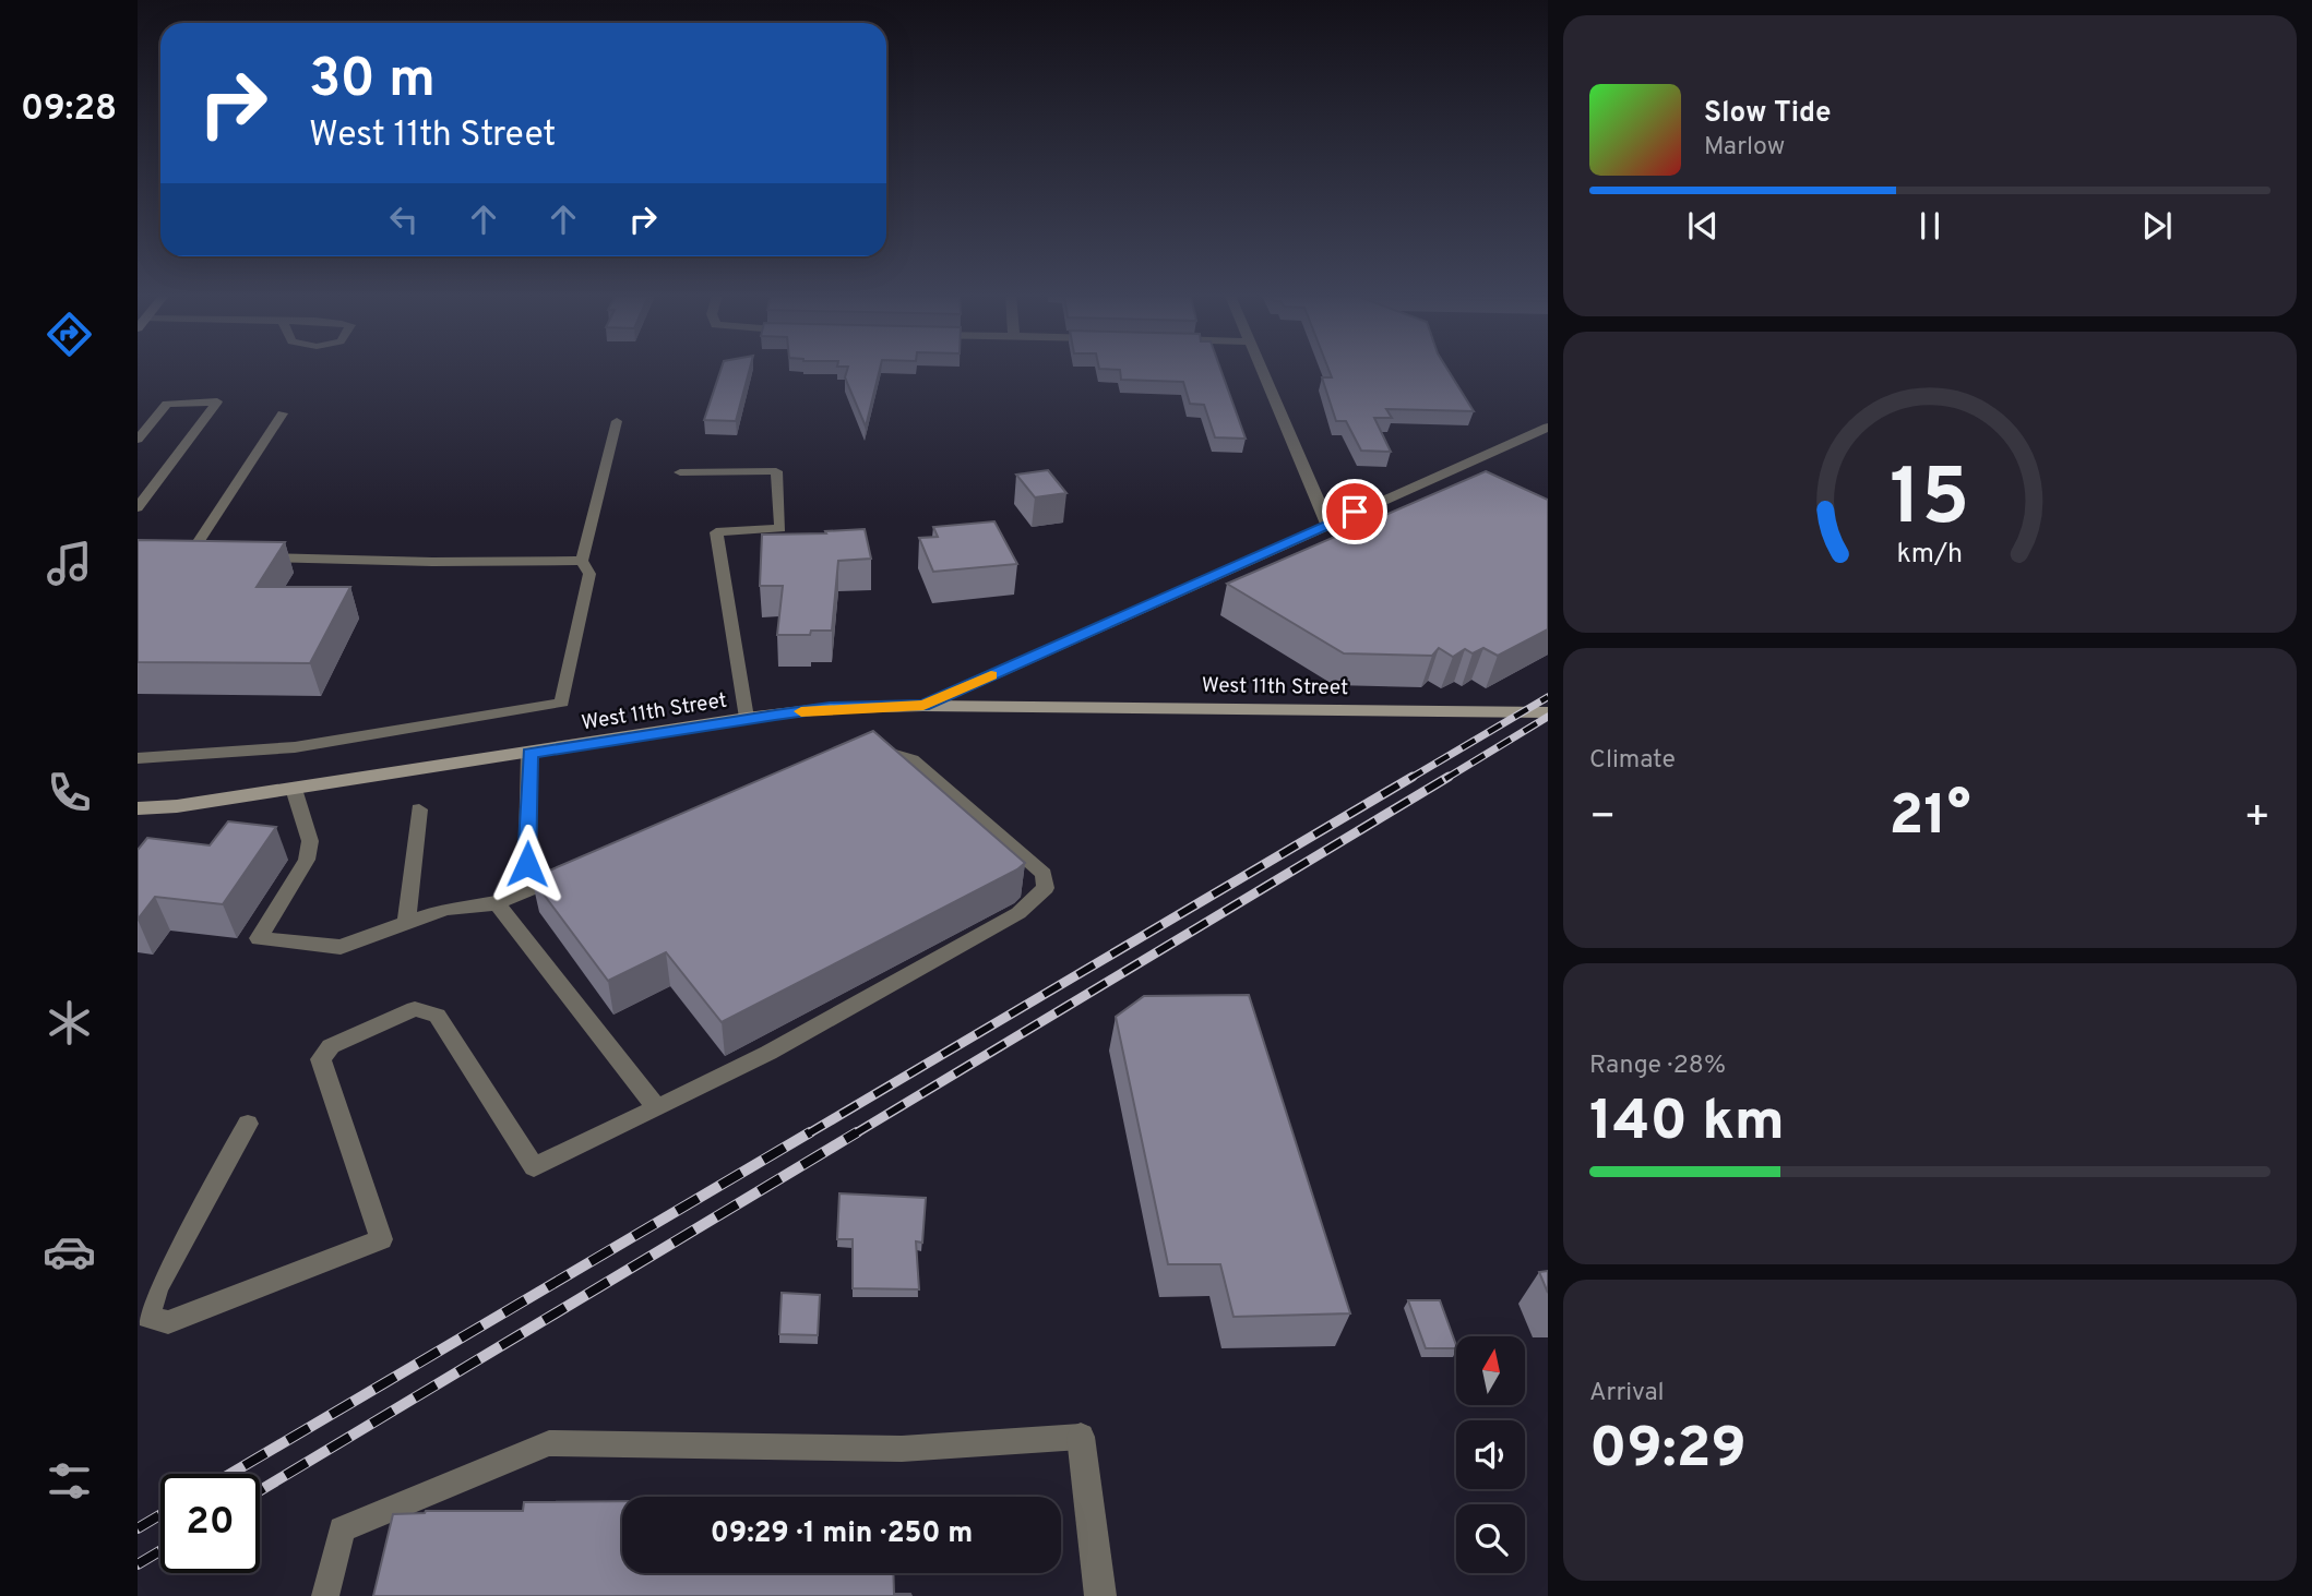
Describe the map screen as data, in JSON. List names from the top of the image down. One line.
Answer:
{"streets":{"street":["West 11th Street"]},"north":"top","page":{"tabs":"09:28","turn":["30 m","West 11th Street"],"song":["Slow Tide","Marlow"],"tile":["Climate",["Range · 28%","140 km"],["Arrival","09:29"]],"heat":["−","21°","+"],"limit":"20","trip":"09:29 · 1 min · 250 m","gauge":["15","km/h"]}}
